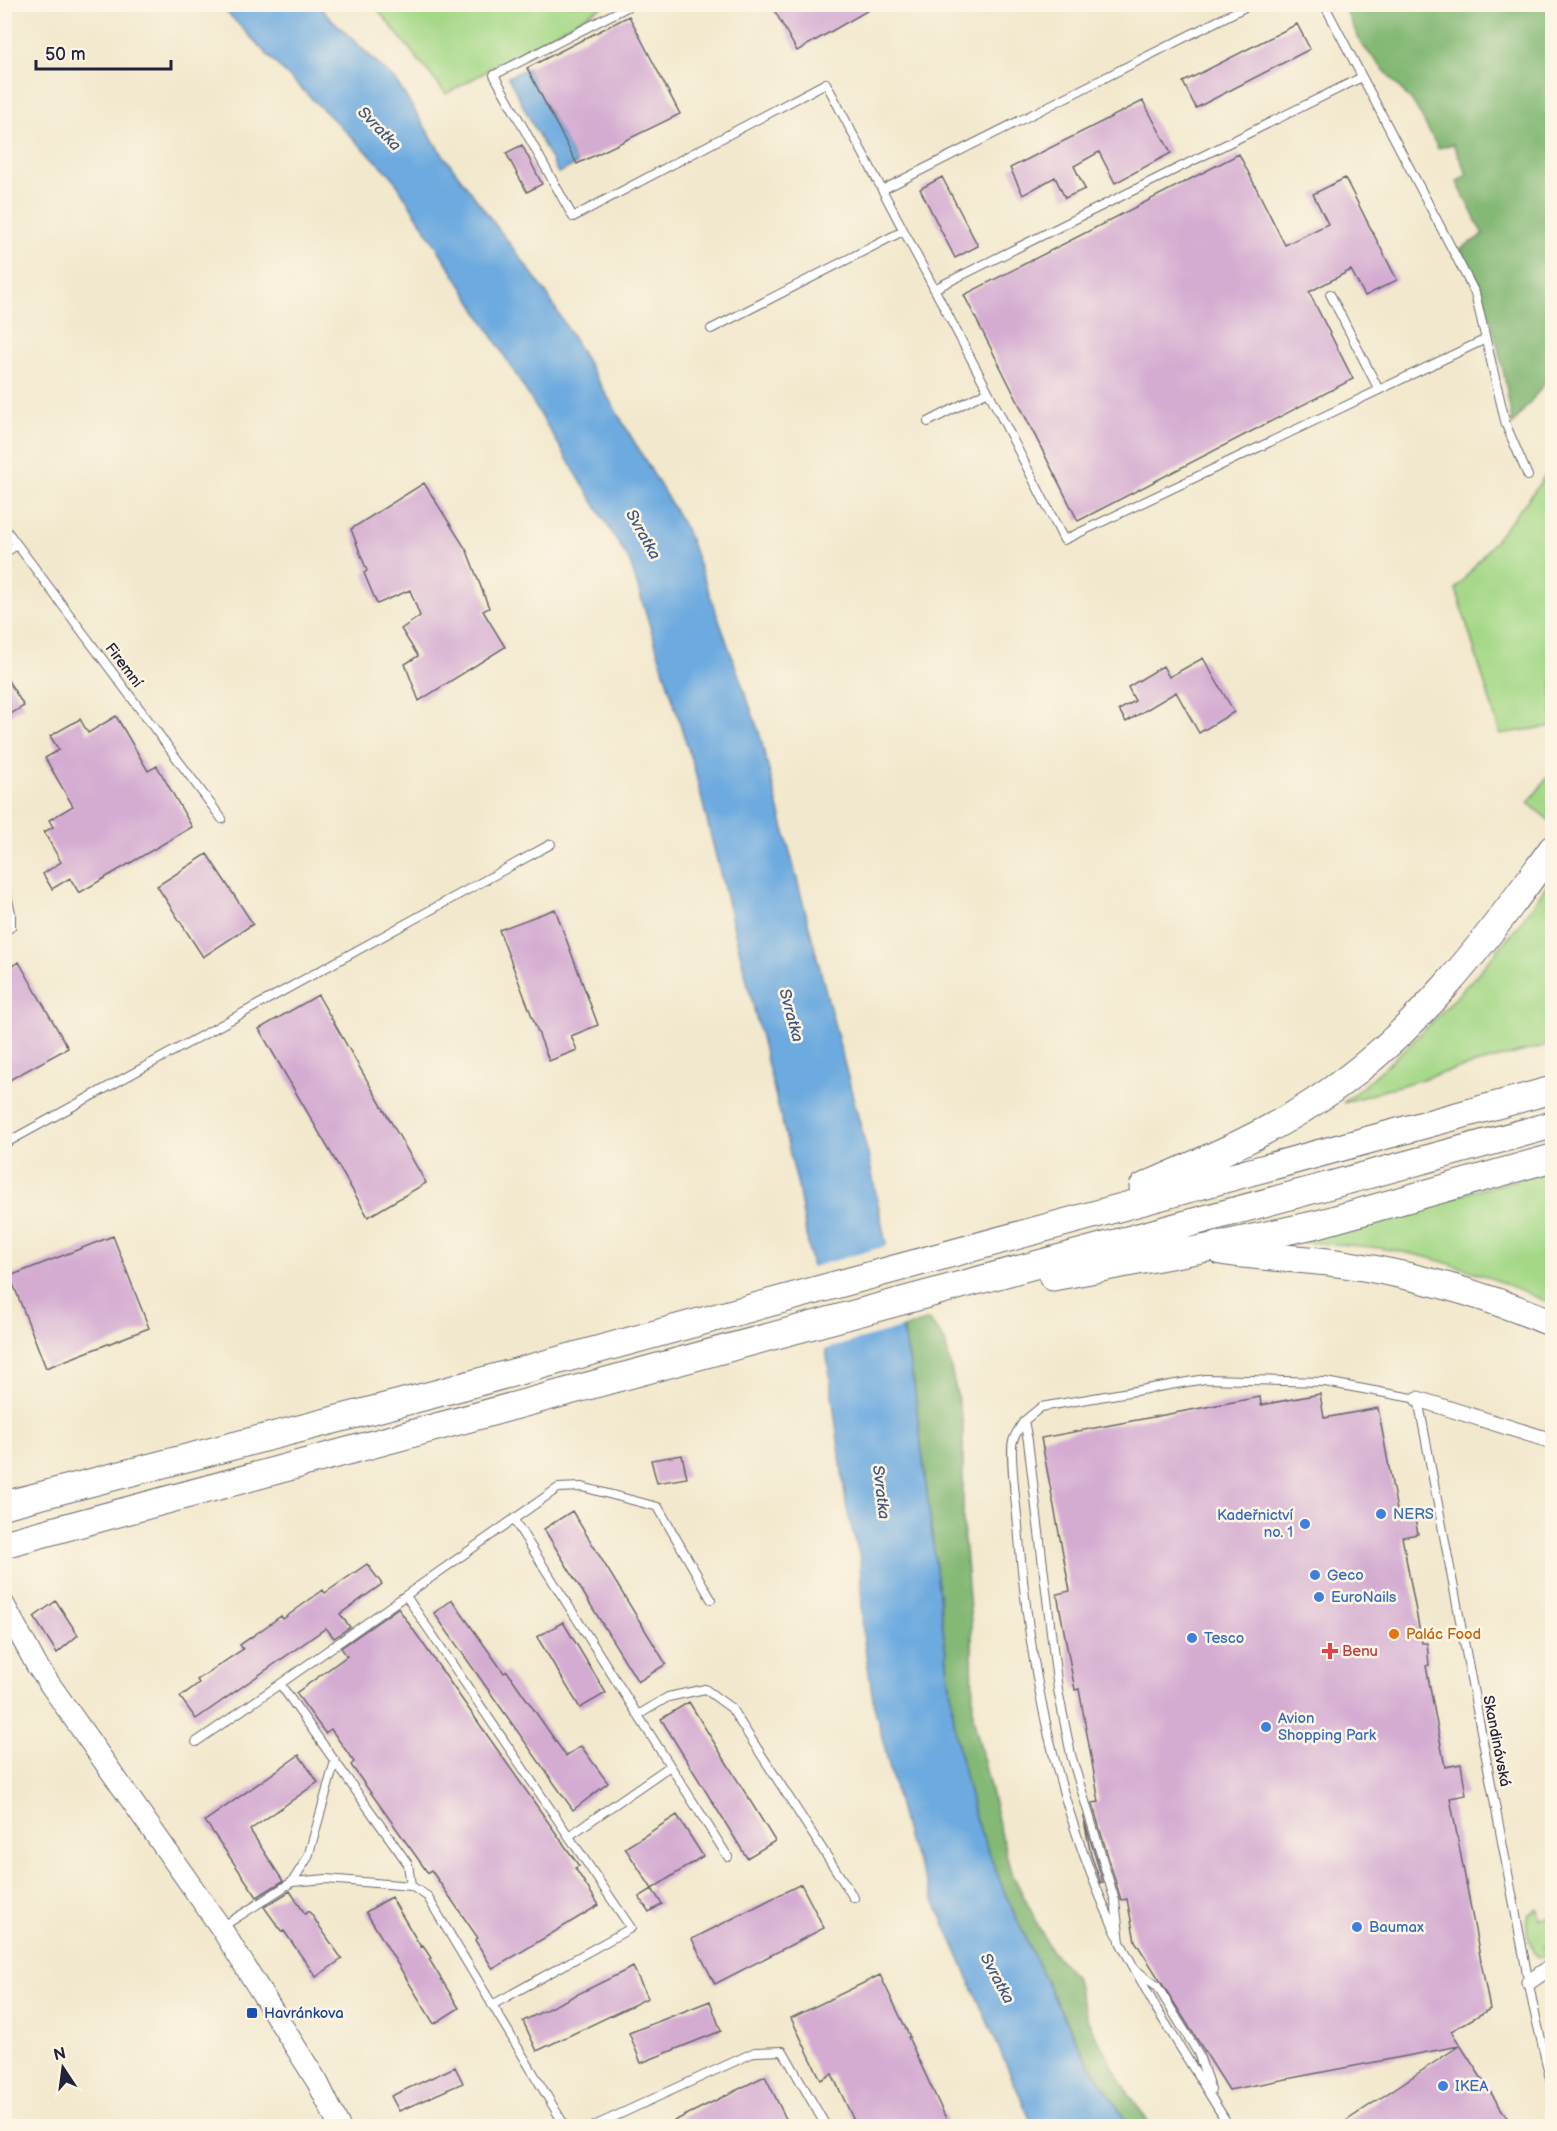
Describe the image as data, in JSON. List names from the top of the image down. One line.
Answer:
{"streets":{"lane":["Firemní","Skandinávská"]},"water":["Svratka"],"places":{"other":["NERS","Kadeřnictví no. 1","Geco","EuroNails","Palác Food","Tesco","Avion Shopping Park","Baumax","IKEA"],"health":["Benu"],"transit":["Havránkova"]},"scale_bar":"50 m","north":"top"}
